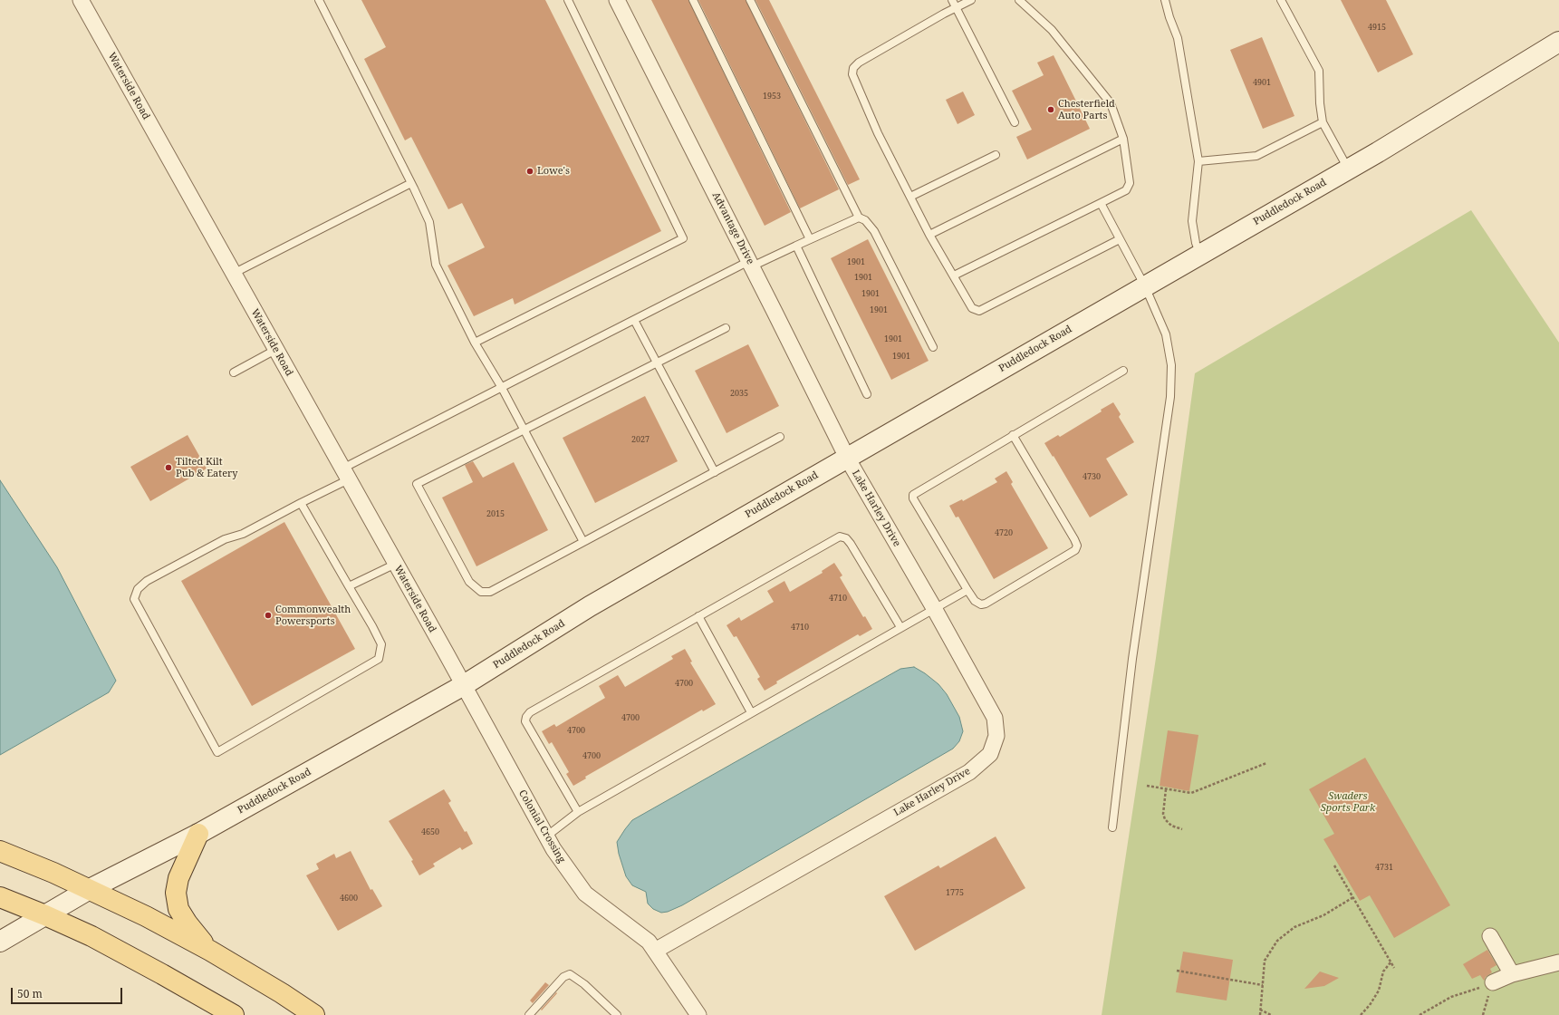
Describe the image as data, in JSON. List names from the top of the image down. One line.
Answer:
{"streets":{"main road":["Puddledock Road"],"street":["Waterside Road","Advantage Drive","Lake Harley Drive","Colonial Crossing"]},"crossings":[["Waterside Road","Puddledock Road"],["Waterside Road","Colonial Crossing"],["Puddledock Road","Advantage Drive"],["Puddledock Road","Lake Harley Drive"],["Puddledock Road","Colonial Crossing"],["Advantage Drive","Lake Harley Drive"],["Lake Harley Drive","Colonial Crossing"]],"parks":["Swaders Sports Park"],"places":["Chesterfield Auto Parts","Lowe's","Tilted Kilt Pub & Eatery","Commonwealth Powersports"],"house_numbers":["4915","4901","1953","1901","1901","1901","1901","1901","1901","2035","2027","4730","2015","4720","4710","4710","4700","4700","4700","4700","4650","4731","1775","4600"],"scale_bar":"50 m"}
